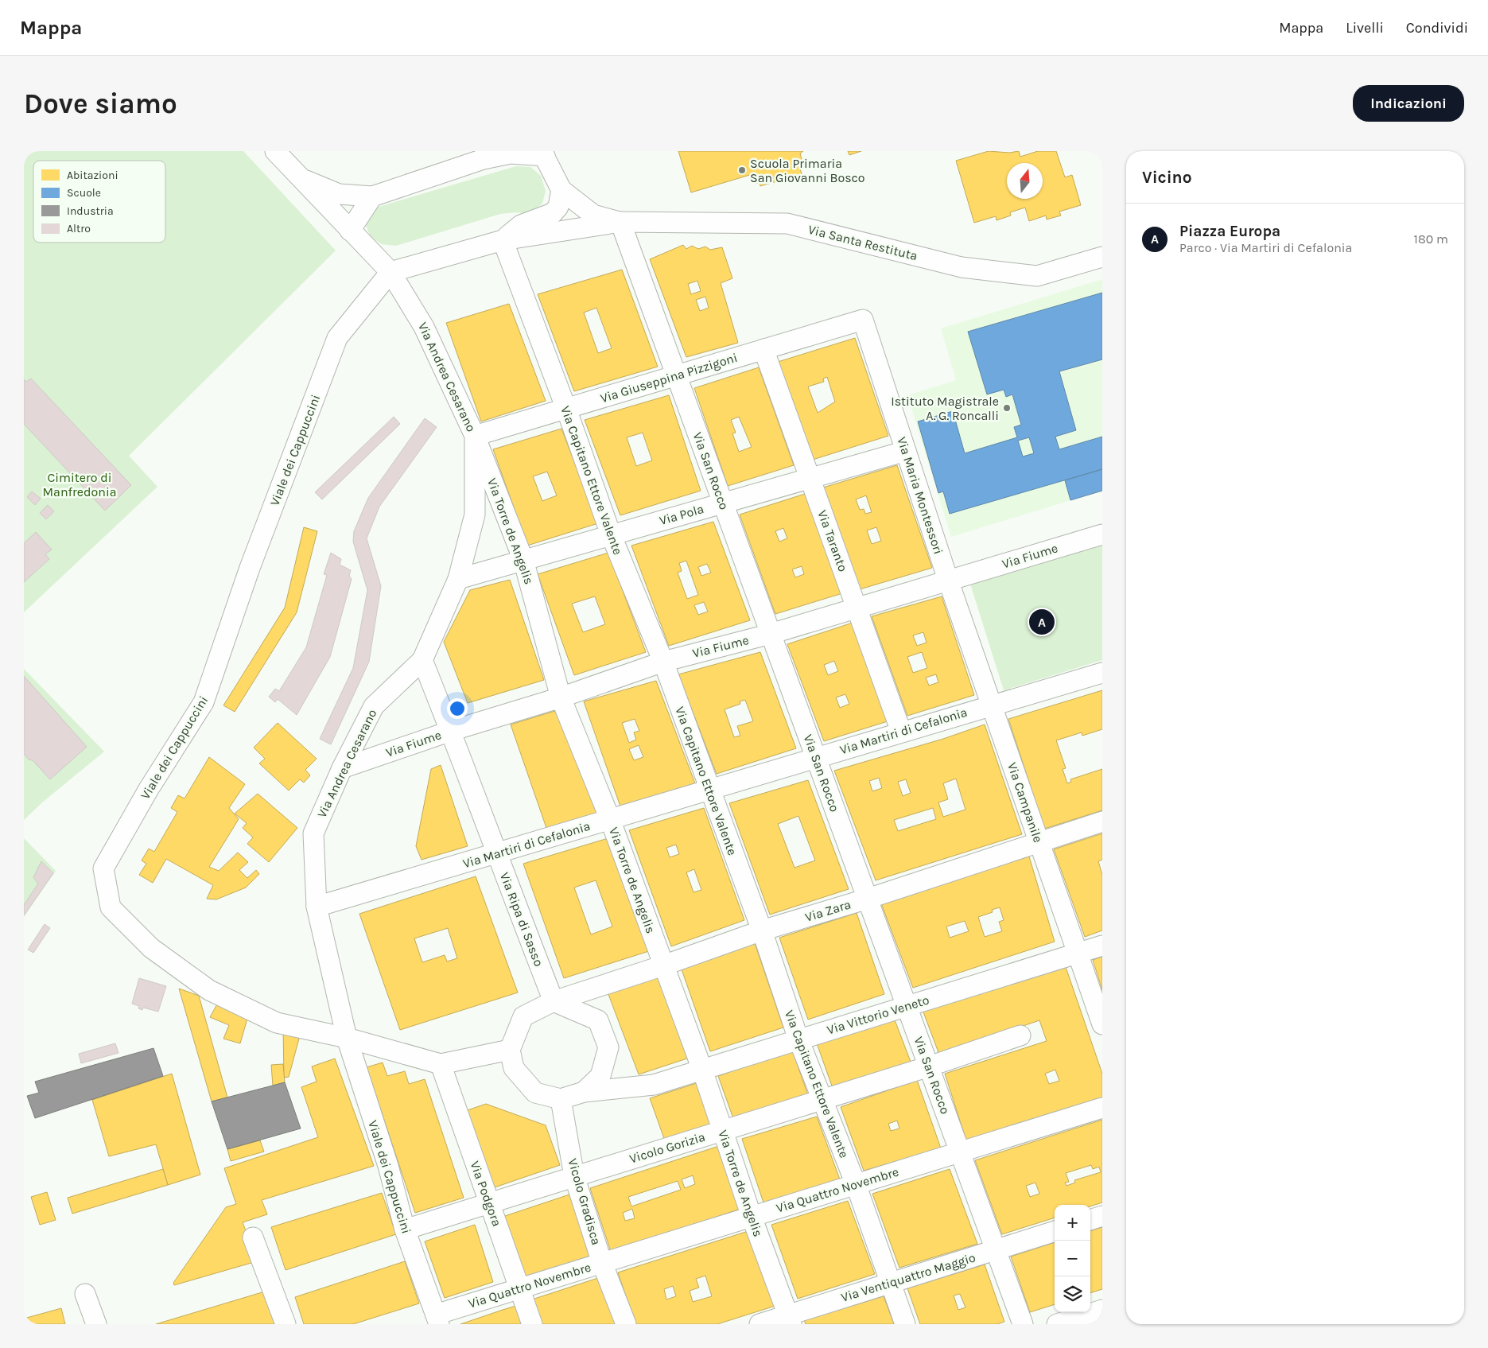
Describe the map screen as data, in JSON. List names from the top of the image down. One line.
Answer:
{"streets":{"street":["Via Santa Restituta","Via Andrea Cesarano","Via Giuseppina Pizzigoni","Viale dei Cappuccini","Via San Rocco","Via Capitano Ettore Valente","Via Maria Montessori","Via Pola","Via Torre de Angelis","Via Taranto","Via Fiume","Via Martiri di Cefalonia","Via Campanile","Via Zara","Via Ripa di Sasso","Via Vittorio Veneto","Vicolo Gorizia","Via Quattro Novembre","Via Podgora","Vicolo Gradisca","Via Ventiquattro Maggio"]},"crossings":[["Via Santa Restituta","Via San Rocco"],["Via Andrea Cesarano","Via Giuseppina Pizzigoni"],["Via Andrea Cesarano","Viale dei Cappuccini"],["Via Andrea Cesarano","Via Pola"],["Via Andrea Cesarano","Via Torre de Angelis"],["Via Andrea Cesarano","Via Fiume"],["Via Andrea Cesarano","Via Martiri di Cefalonia"],["Via Andrea Cesarano","Via Ripa di Sasso"],["Via Giuseppina Pizzigoni","Via San Rocco"],["Via Giuseppina Pizzigoni","Via Capitano Ettore Valente"],["Via Giuseppina Pizzigoni","Via Maria Montessori"],["Via Giuseppina Pizzigoni","Via Torre de Angelis"],["Via Giuseppina Pizzigoni","Via Taranto"],["Viale dei Cappuccini","Vicolo Gorizia"],["Viale dei Cappuccini","Via Quattro Novembre"],["Viale dei Cappuccini","Via Podgora"],["Via San Rocco","Via Pola"],["Via San Rocco","Via Fiume"],["Via San Rocco","Via Martiri di Cefalonia"],["Via San Rocco","Via Zara"],["Via San Rocco","Via Vittorio Veneto"],["Via San Rocco","Vicolo Gorizia"],["Via San Rocco","Via Quattro Novembre"],["Via San Rocco","Via Ventiquattro Maggio"],["Via Capitano Ettore Valente","Via Pola"],["Via Capitano Ettore Valente","Via Fiume"],["Via Capitano Ettore Valente","Via Martiri di Cefalonia"],["Via Capitano Ettore Valente","Via Zara"],["Via Capitano Ettore Valente","Via Vittorio Veneto"],["Via Capitano Ettore Valente","Vicolo Gorizia"],["Via Capitano Ettore Valente","Via Quattro Novembre"],["Via Capitano Ettore Valente","Via Ventiquattro Maggio"],["Via Maria Montessori","Via Pola"],["Via Maria Montessori","Via Fiume"],["Via Maria Montessori","Via Campanile"],["Via Pola","Via Torre de Angelis"],["Via Pola","Via Taranto"],["Via Torre de Angelis","Via Fiume"],["Via Torre de Angelis","Via Martiri di Cefalonia"],["Via Torre de Angelis","Via Zara"],["Via Torre de Angelis","Via Vittorio Veneto"],["Via Torre de Angelis","Vicolo Gorizia"],["Via Torre de Angelis","Via Quattro Novembre"],["Via Torre de Angelis","Via Ventiquattro Maggio"],["Via Taranto","Via Fiume"],["Via Taranto","Via Martiri di Cefalonia"],["Via Fiume","Via Campanile"],["Via Fiume","Via Ripa di Sasso"],["Via Martiri di Cefalonia","Via Campanile"],["Via Martiri di Cefalonia","Via Ripa di Sasso"],["Via Campanile","Via Zara"],["Via Campanile","Via Vittorio Veneto"],["Via Zara","Via Ripa di Sasso"],["Via Zara","Via Vittorio Veneto"],["Via Zara","Vicolo Gradisca"],["Via Ripa di Sasso","Via Vittorio Veneto"],["Via Ripa di Sasso","Vicolo Gradisca"],["Via Vittorio Veneto","Vicolo Gradisca"],["Vicolo Gorizia","Via Podgora"],["Vicolo Gorizia","Vicolo Gradisca"],["Via Quattro Novembre","Via Podgora"],["Via Quattro Novembre","Vicolo Gradisca"]],"parks":["Cimitero di Manfredonia"],"places":["Scuola Primaria San Giovanni Bosco","Istituto Magistrale A. G. Roncalli"],"legend":["Abitazioni","Scuole","Industria","Altro"],"north":"top","page":{"header":"Mappa","nav":["Mappa","Livelli","Condividi"],"buttons":"Indicazioni","title":"Dove siamo","heading":"Vicino","list":[{"mark":"A","name":"Piazza Europa","note":"Parco · Via Martiri di Cefalonia","value":"180 m"}],"pins":"A","map_buttons":["+","−"]}}
